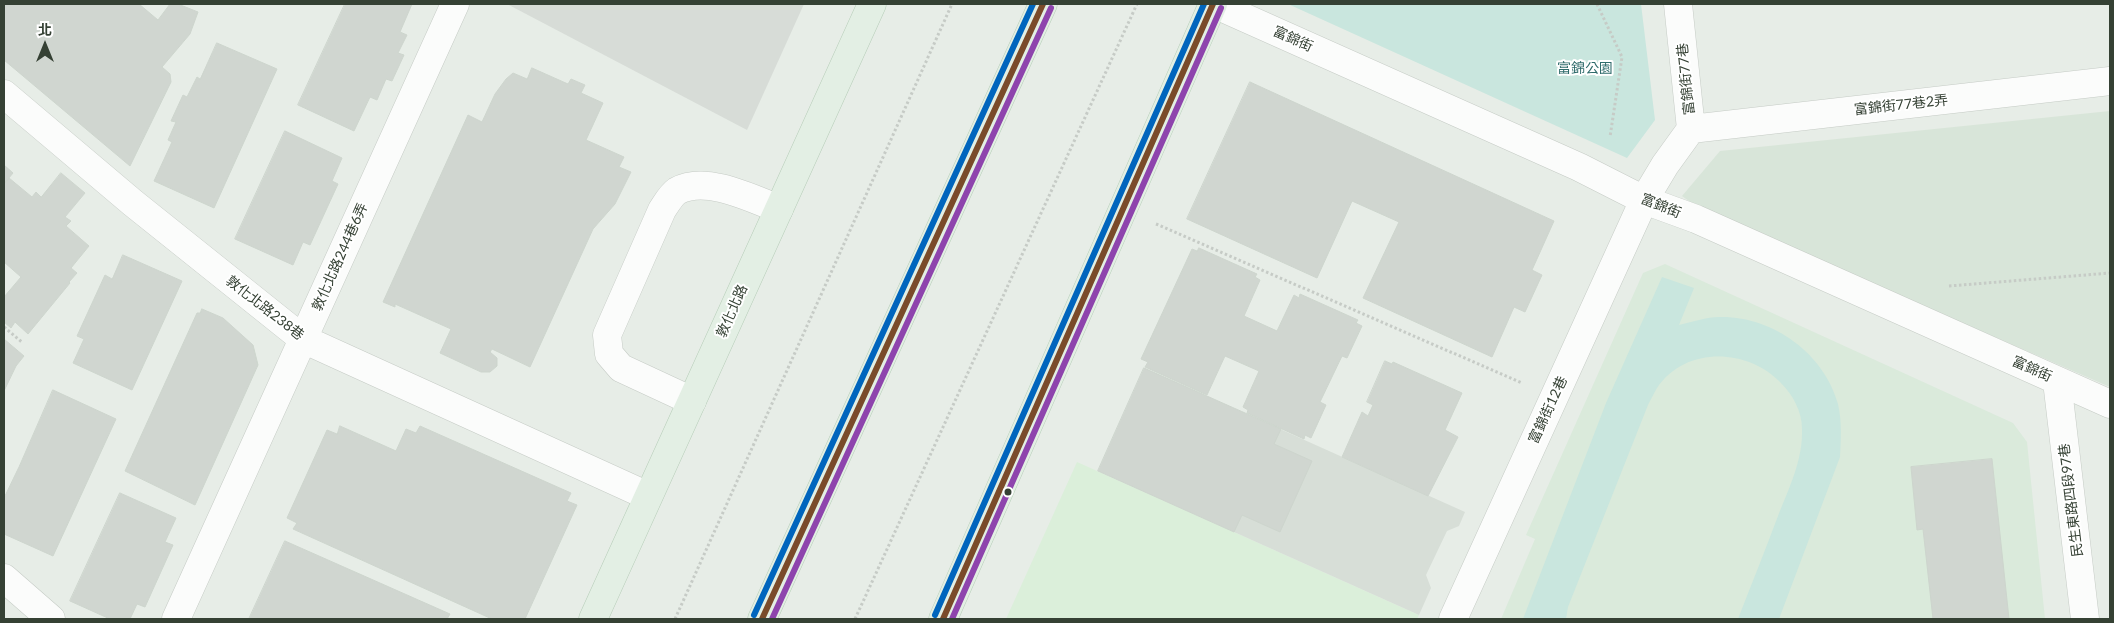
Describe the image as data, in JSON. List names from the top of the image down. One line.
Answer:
{"streets":{"main road":["敦化北路"],"street":["富錦街","富錦街77巷","富錦街77巷2弄","敦化北路244巷6弄","敦化北路238巷","富錦街12巷","民生東路四段97巷"]},"crossings":[["富錦街","富錦街77巷"],["富錦街","富錦街12巷"],["富錦街","民生東路四段97巷"],["富錦街77巷","富錦街77巷2弄"],["富錦街77巷","富錦街12巷"],["敦化北路244巷6弄","敦化北路238巷"],["敦化北路238巷","敦化北路"]],"parks":["富錦公園"],"north":"top"}
